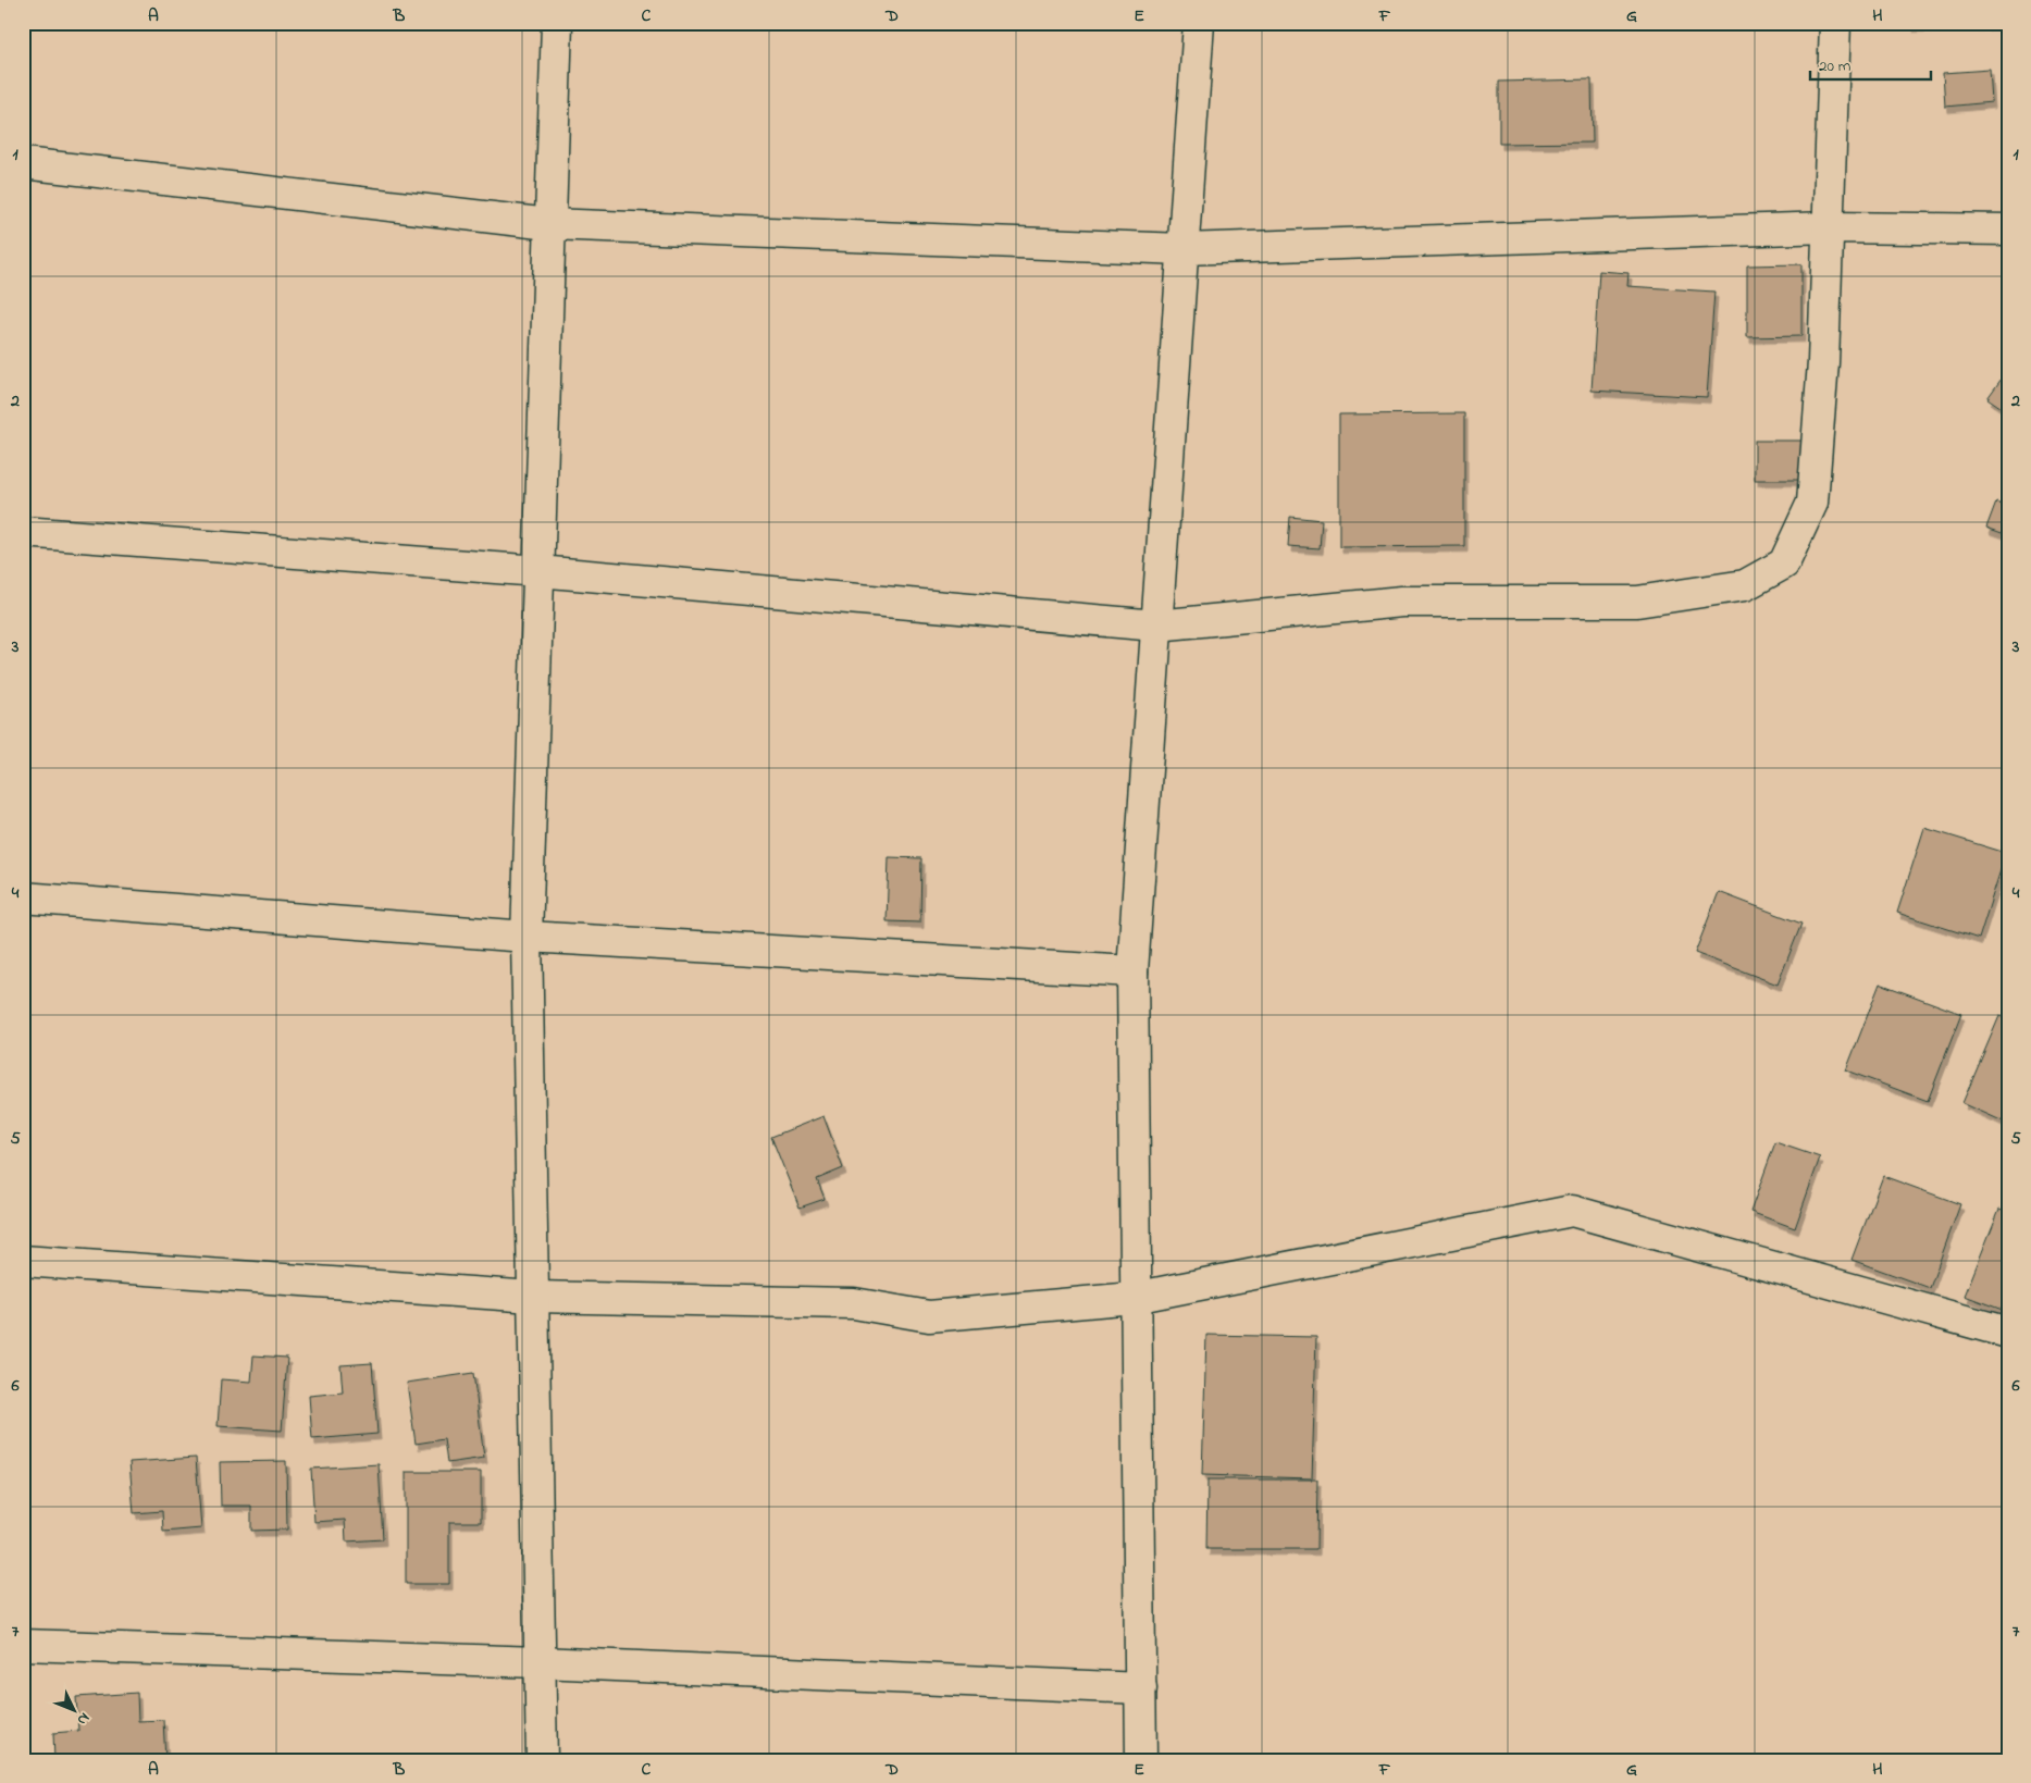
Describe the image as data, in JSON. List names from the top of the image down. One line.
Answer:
{"scale_bar":"20 m","north":"bottom right","grid":{"columns":["A","B","C","D","E","F","G","H"],"rows":["1","2","3","4","5","6","7"]}}
